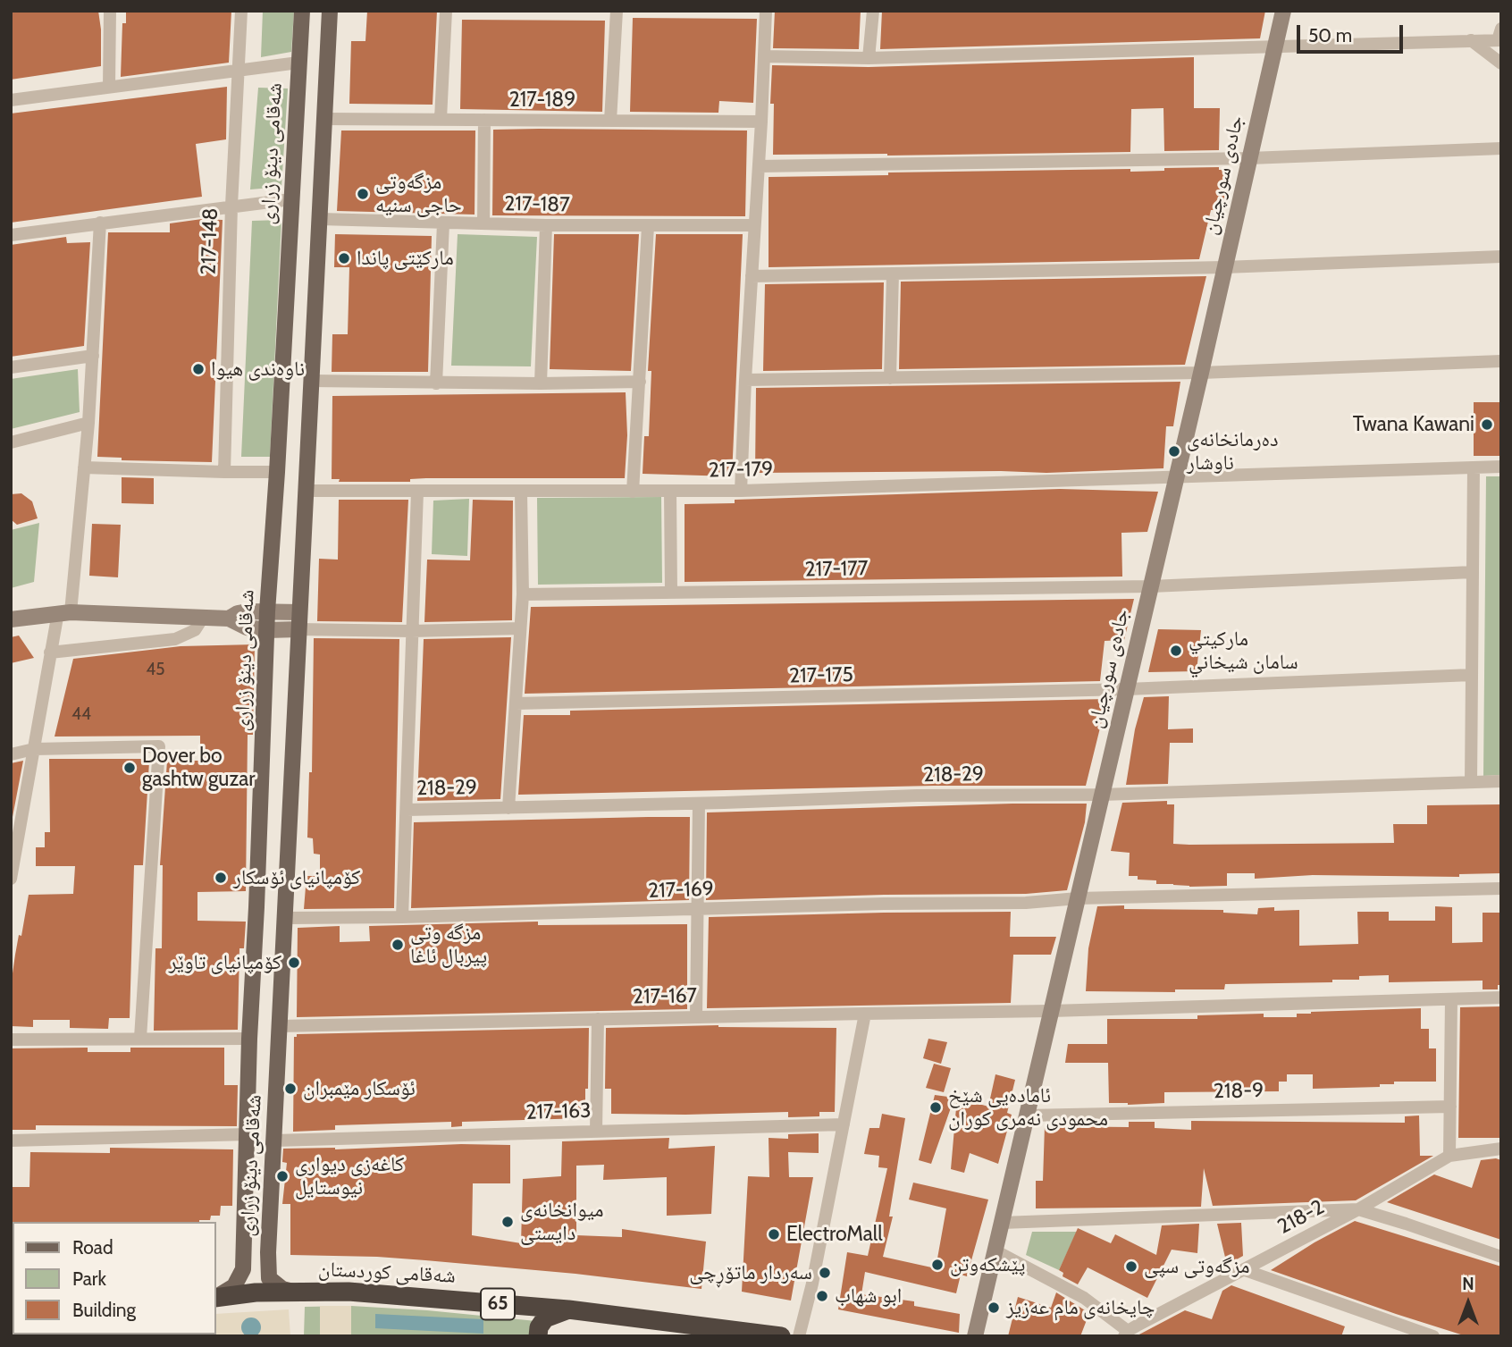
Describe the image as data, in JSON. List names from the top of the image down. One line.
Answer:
{"streets":{"highway":["شەقامی کوردستان","65"],"main road":["شەقامی دینۆ زراری"],"street":["217-189","جادەی سورچیان","217-187","217-148","217-179","217-177","217-175","218-29","217-169","217-167","218-9","217-163","218-2"]},"crossings":[["217-189","شەقامی دینۆ زراری"],["شەقامی دینۆ زراری","217-187"],["شەقامی دینۆ زراری","217-179"],["شەقامی دینۆ زراری","217-169"],["شەقامی دینۆ زراری","217-167"],["شەقامی دینۆ زراری","217-163"],["شەقامی دینۆ زراری","شەقامی کوردستان"],["جادەی سورچیان","217-179"],["جادەی سورچیان","217-177"],["جادەی سورچیان","217-175"],["جادەی سورچیان","218-29"],["جادەی سورچیان","217-169"],["جادەی سورچیان","217-167"],["جادەی سورچیان","218-9"]],"places":["مزگەوتی حاجی سنیە","مارکێتی پاندا","ناوەندی هیوا","Twana Kawani","دەرمانخانەی ناوشار","ماركيتي سامان شيخاني","Dover bo gashtw guzar","کۆمپانیای ئۆسکار","مزگه وتى پيربال ئاغا","کۆمپانیای تاوێر","ئۆسکار مێمبران","ئامادەیی شێخ محمودی نەمری کوران","کاغەزی دیواری نیوستایل","میوانخانەی دایستی","ElectroMall","پێشکەوتن","مزگەوتی سپی","سەردار ماتۆڕچی","ابو شهاب","چایخانەی مام عەزیز"],"house_numbers":["45","44"],"legend":["Road","Park","Building"],"scale_bar":"50 m","north":"top"}
